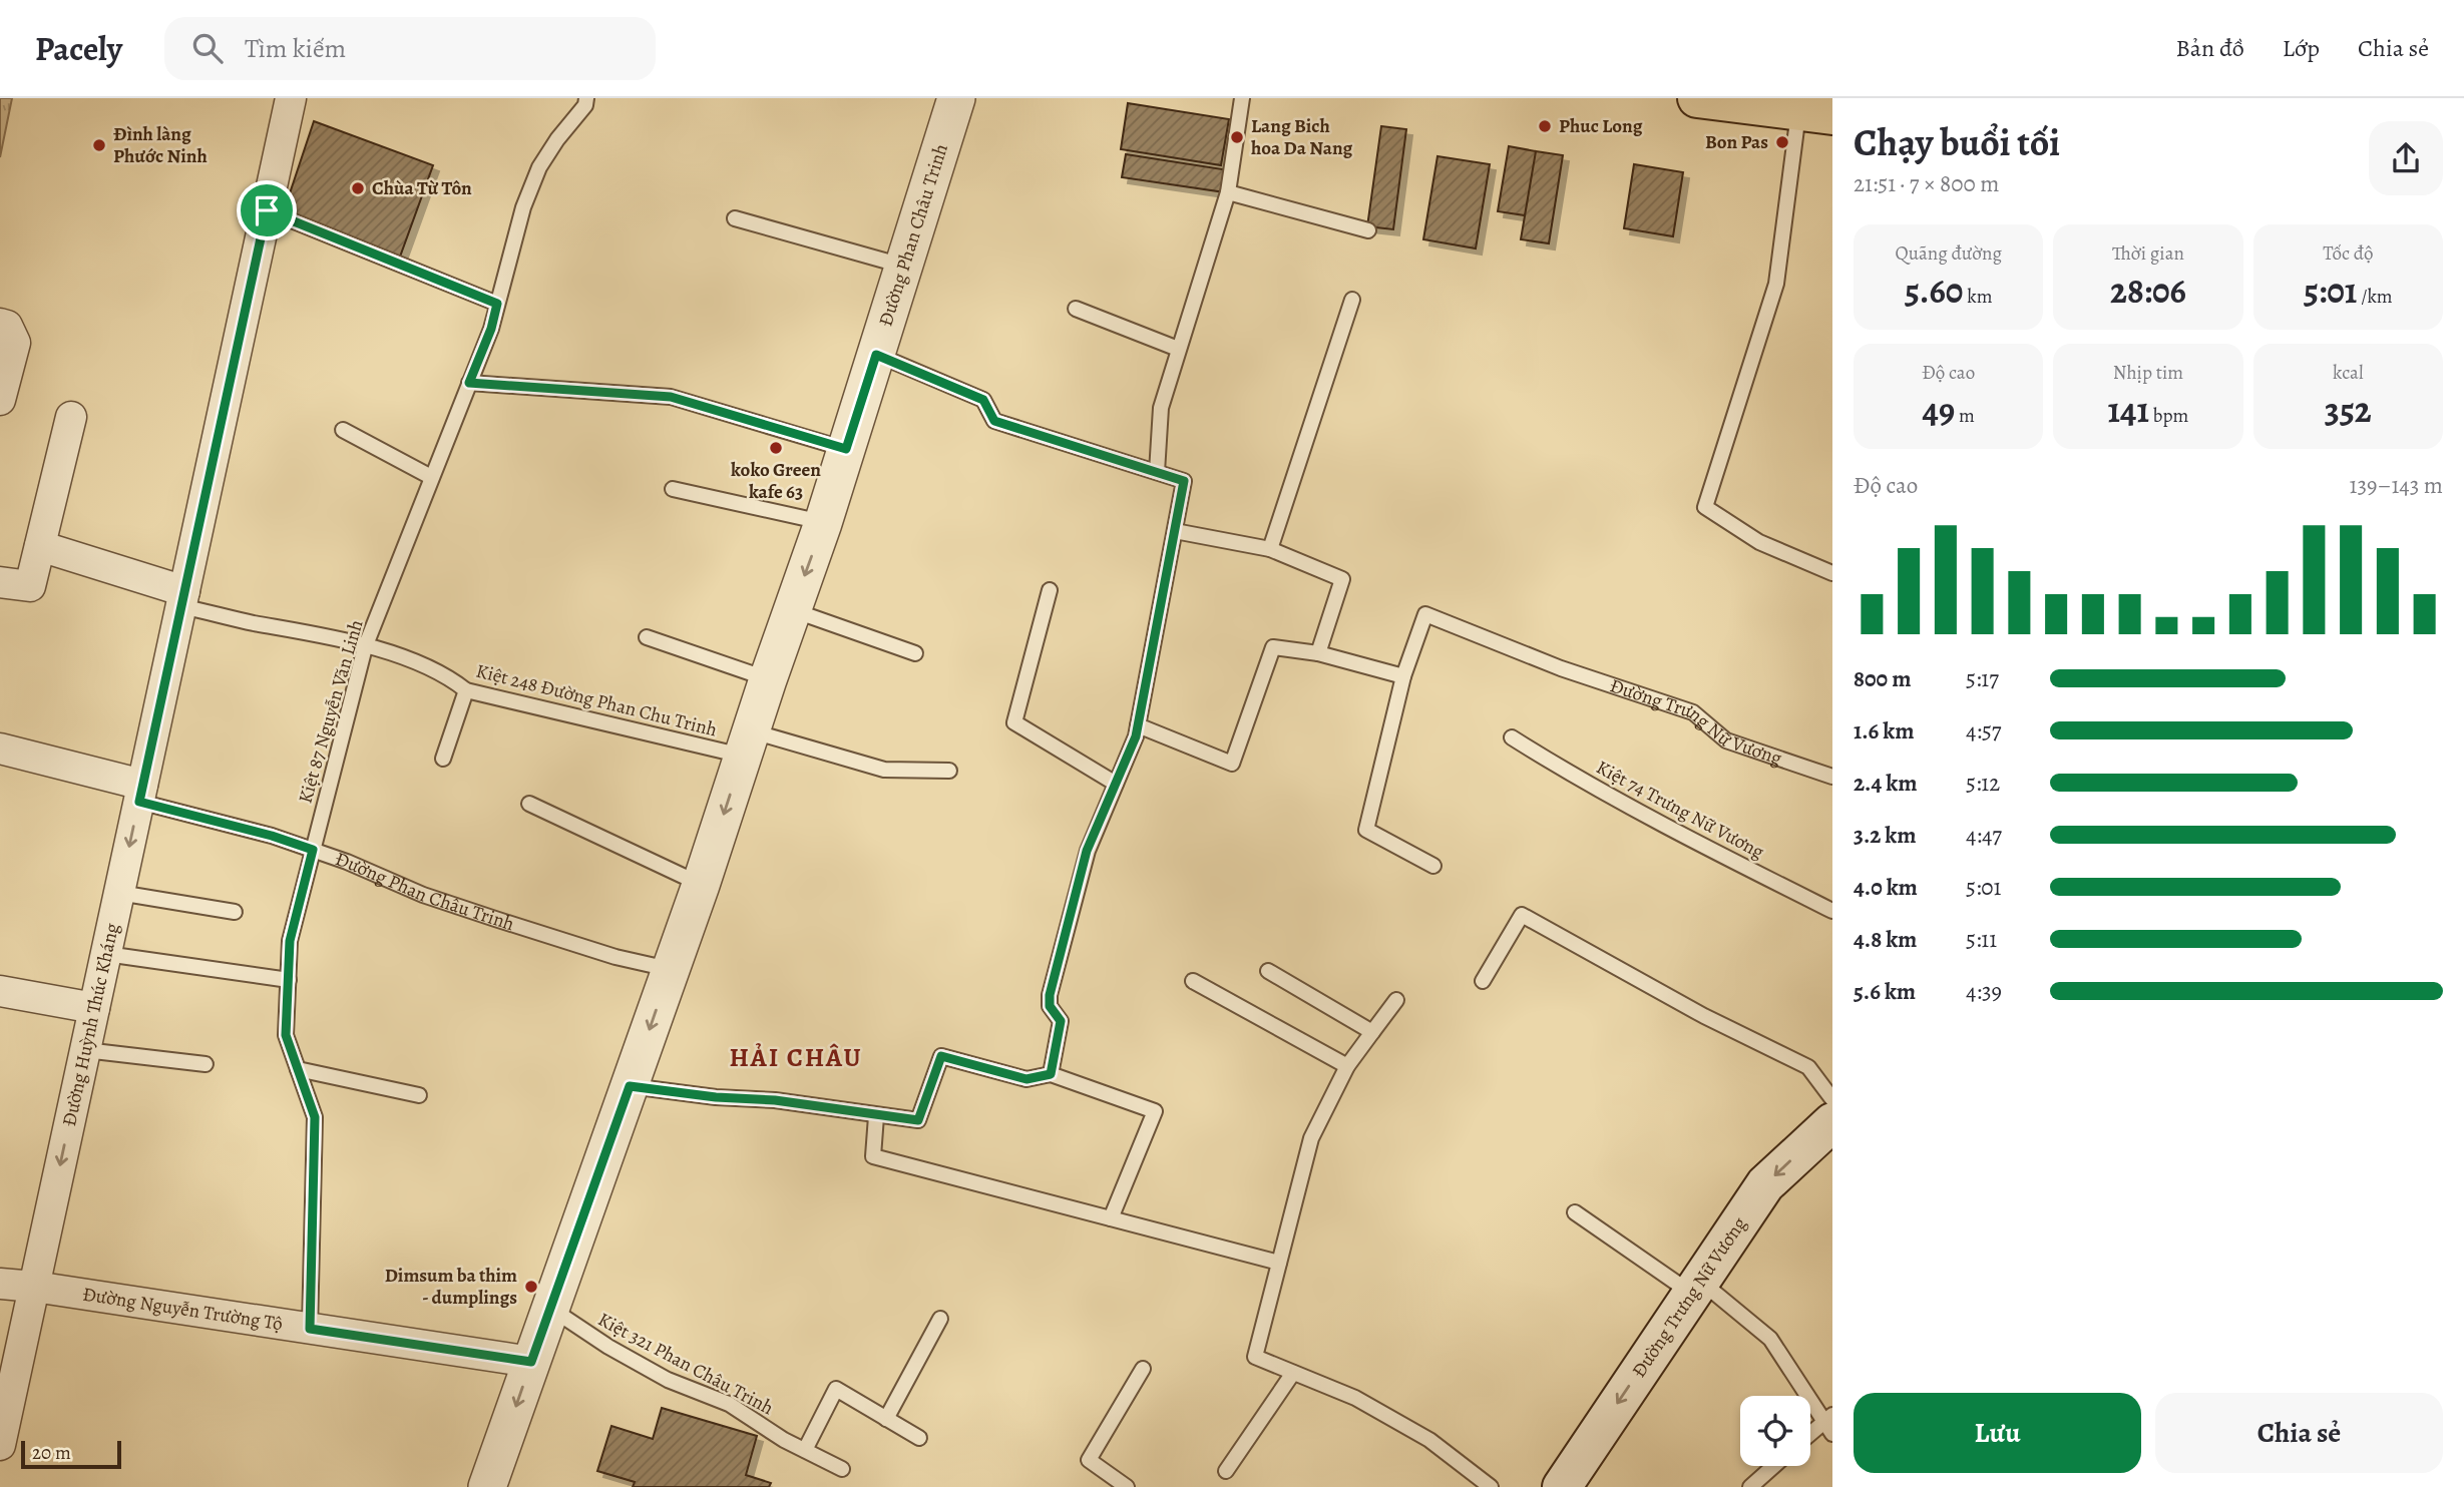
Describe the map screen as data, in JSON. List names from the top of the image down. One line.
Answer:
{"streets":{"main road":["Đường Trưng Nữ Vương"],"street":["Đường Phan Châu Trinh","Đường Huỳnh Thúc Kháng","Đường Nguyễn Trường Tộ"],"lane":["Kiệt 248 Đường Phan Chu Trinh","Kiệt 87 Nguyễn Văn Linh","Kiệt 74 Trưng Nữ Vương","Kiệt 321 Phan Châu Trinh"]},"crossings":[["Đường Phan Châu Trinh","Kiệt 248 Đường Phan Chu Trinh"],["Đường Phan Châu Trinh","Kiệt 87 Nguyễn Văn Linh"],["Đường Phan Châu Trinh","Đường Huỳnh Thúc Kháng"],["Đường Phan Châu Trinh","Đường Nguyễn Trường Tộ"],["Đường Phan Châu Trinh","Kiệt 321 Phan Châu Trinh"],["Kiệt 248 Đường Phan Chu Trinh","Kiệt 87 Nguyễn Văn Linh"],["Kiệt 87 Nguyễn Văn Linh","Đường Nguyễn Trường Tộ"],["Đường Huỳnh Thúc Kháng","Đường Nguyễn Trường Tộ"]],"one_way":["Đường Trưng Nữ Vương"],"districts":["HẢI CHÂU"],"places":["Phuc Long","Lang Bich hoa Da Nang","Bon Pas","Đình làng Phước Ninh","Chùa Từ Tôn","koko Green kafe 63","Dimsum ba thim - dumplings"],"scale_bar":"20 m","page":{"header":"Pacely","search":"Tìm kiếm","nav":["Bản đồ","Lớp","Chia sẻ"],"heading":["Chạy buổi tối","21:51 · 7 × 800 m"],"stats":[["Quãng đường","5.60 km"],["Thời gian","28:06"],["Tốc độ","5:01 /km"],["Độ cao","49 m"],["Nhịp tim","141 bpm"],["kcal","352"]],"chart":["Độ cao","139–143 m"],"list":[{"name":"800 m","note":"5:17"},{"name":"1.6 km","note":"4:57"},{"name":"2.4 km","note":"5:12"},{"name":"3.2 km","note":"4:47"},{"name":"4.0 km","note":"5:01"},{"name":"4.8 km","note":"5:11"},{"name":"5.6 km","note":"4:39"}],"buttons":["Lưu","Chia sẻ"],"scale":"20 m"}}
